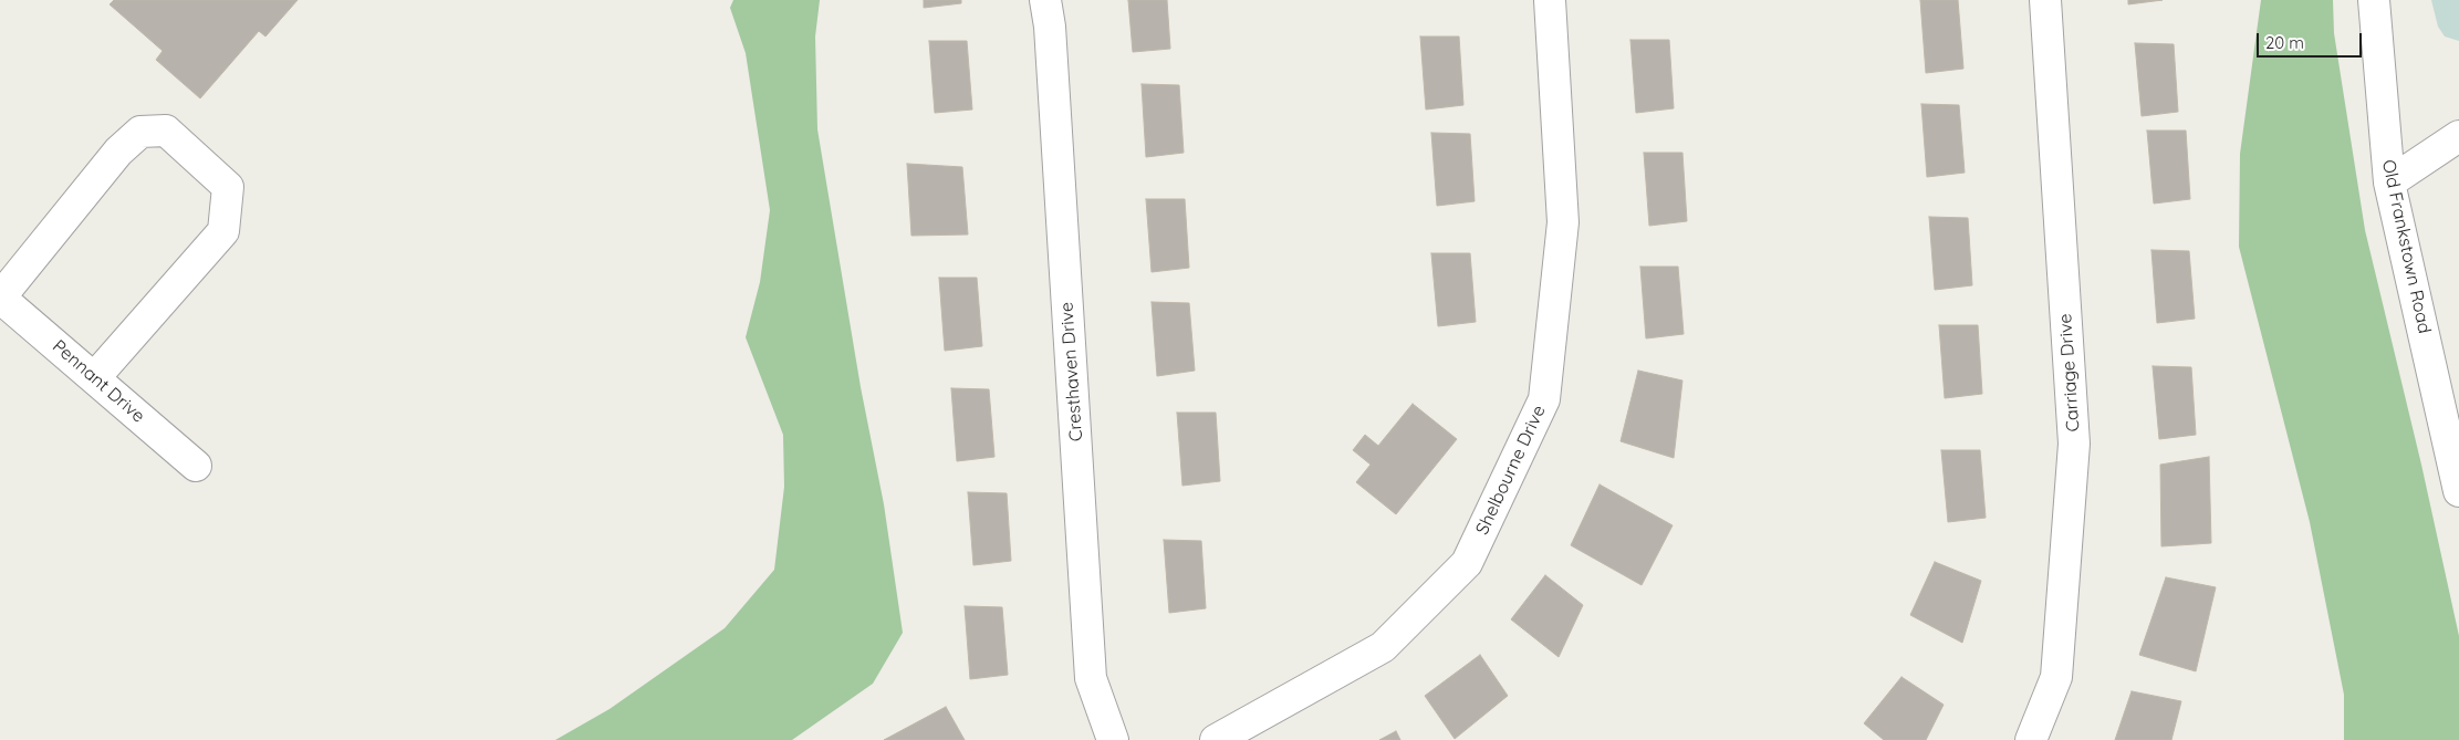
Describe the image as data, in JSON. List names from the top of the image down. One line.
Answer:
{"streets":{"street":["Old Frankstown Road","Cresthaven Drive","Carriage Drive","Pennant Drive","Shelbourne Drive"]},"scale_bar":"20 m"}
